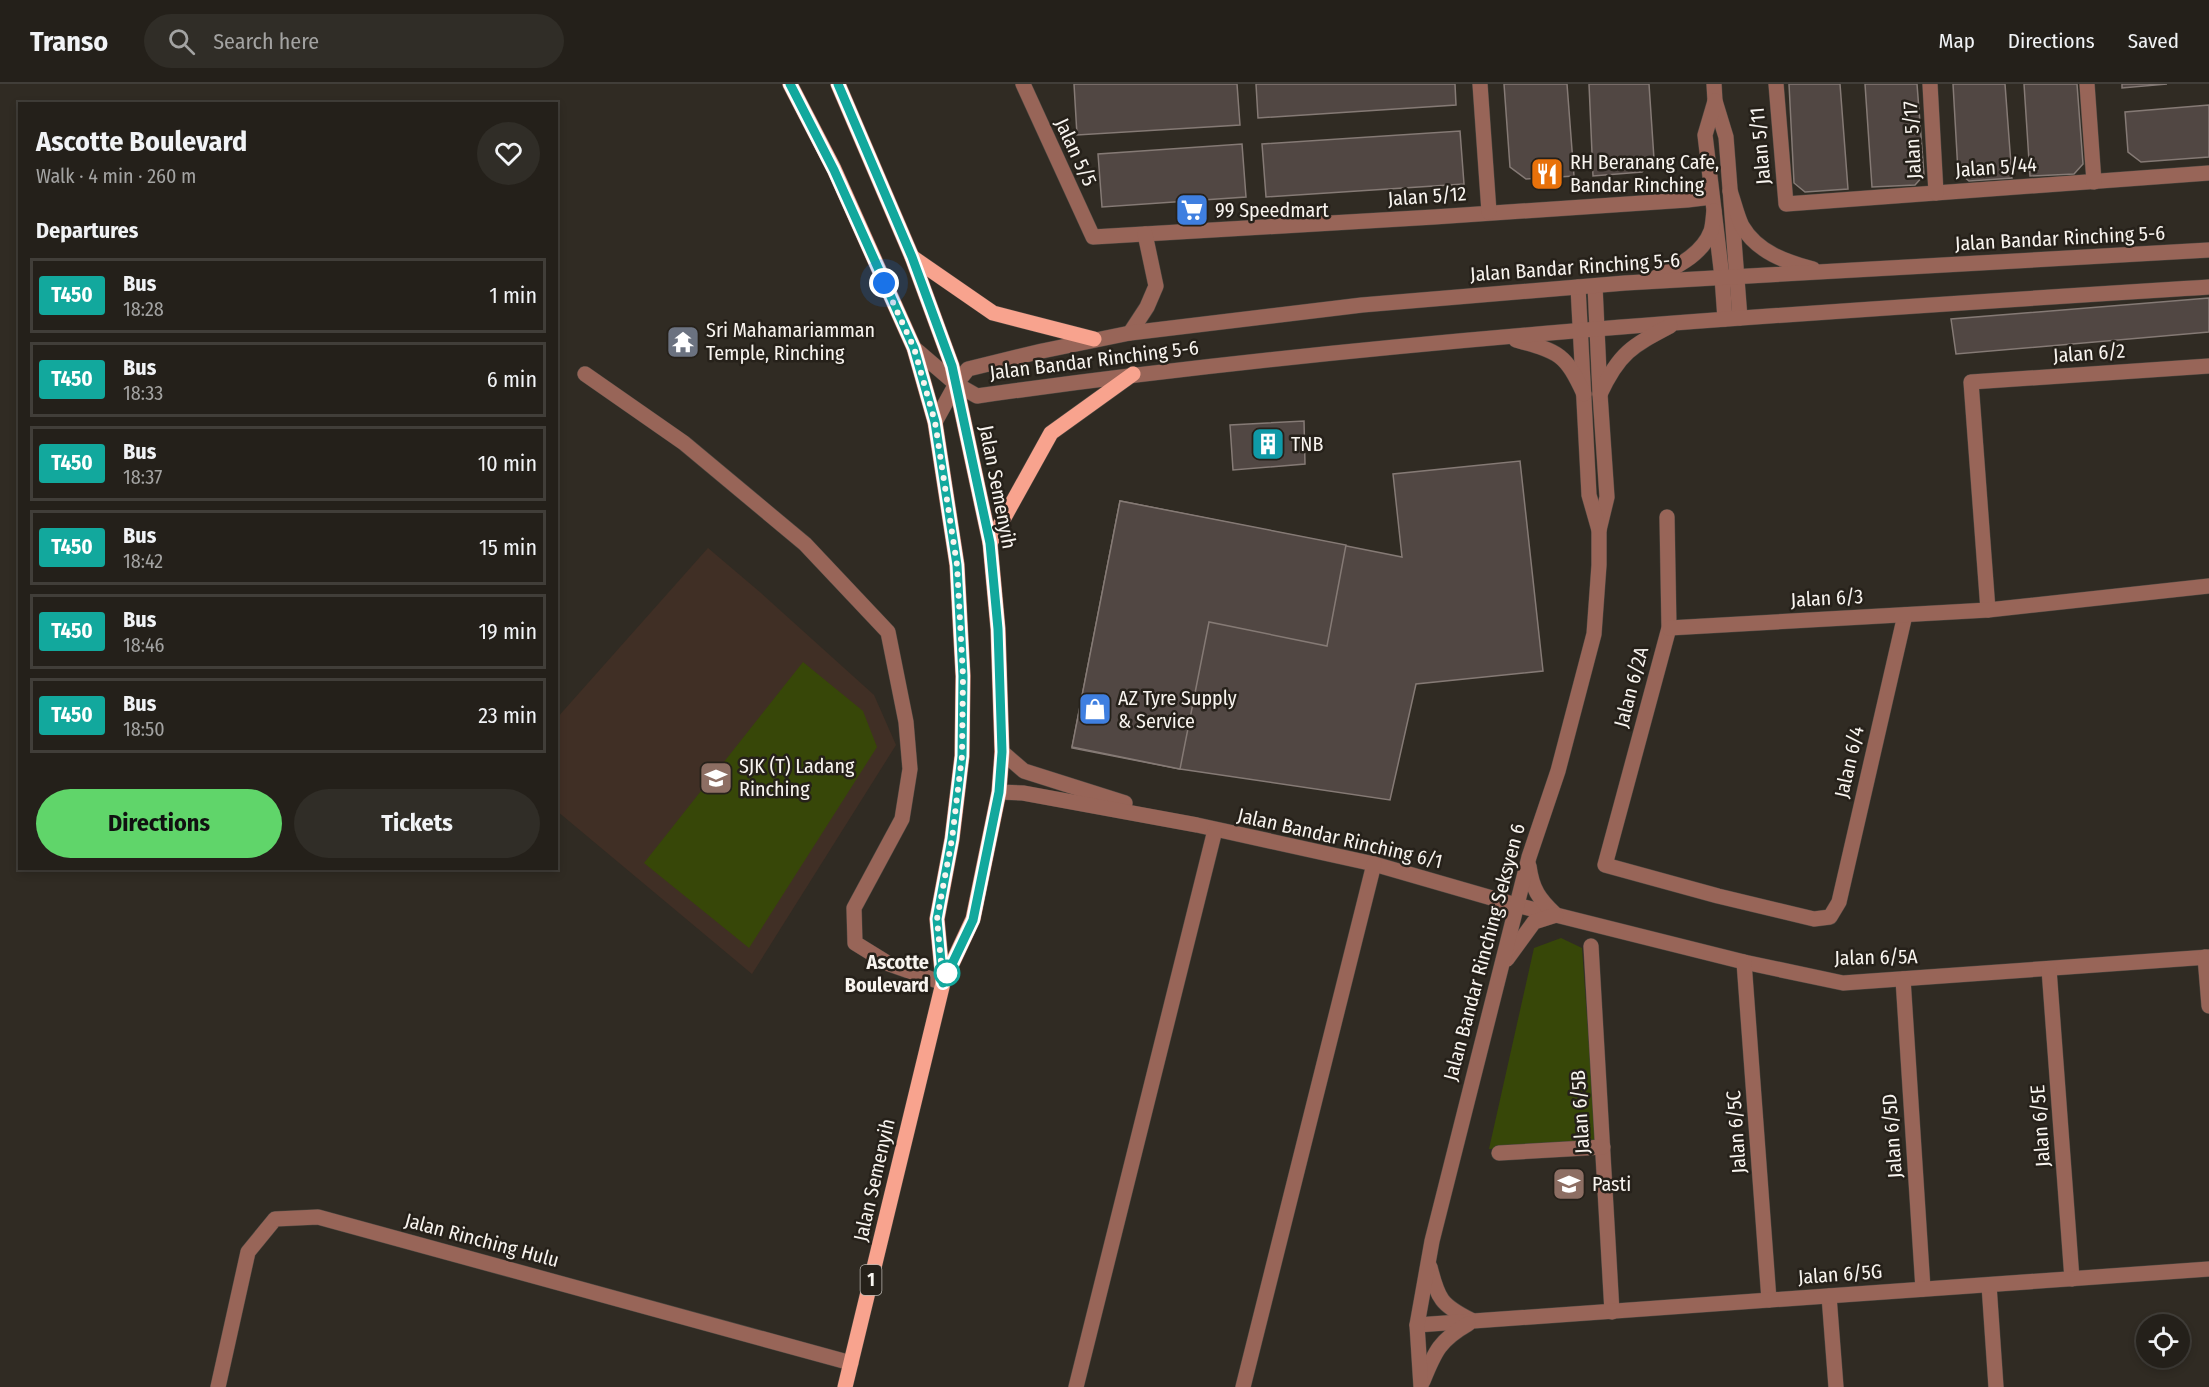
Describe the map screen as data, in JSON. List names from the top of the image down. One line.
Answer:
{"streets":{"main road":["Jalan Semenyih","1"],"street":["Jalan 5/17","Jalan 5/11","Jalan 5/5","Jalan 5/44","Jalan 5/12","Jalan Bandar Rinching 5-6","Jalan 6/2","Jalan 6/3","Jalan 6/2A","Jalan 6/4","Jalan Bandar Rinching 6/1","Jalan Bandar Rinching Seksyen 6","Jalan 6/5A","Jalan 6/5B","Jalan 6/5E","Jalan 6/5C","Jalan 6/5D","Jalan Rinching Hulu","Jalan 6/5G"]},"crossings":[["Jalan 5/17","Jalan 5/44"],["Jalan 5/11","Jalan 5/44"],["Jalan 5/5","Jalan 5/12"],["Jalan Bandar Rinching 5-6","Jalan Semenyih"],["Jalan Bandar Rinching 5-6","Jalan Bandar Rinching Seksyen 6"],["Jalan 6/2","Jalan 6/3"],["Jalan Semenyih","Jalan Bandar Rinching 6/1"],["Jalan Semenyih","Jalan Rinching Hulu"],["Jalan 6/3","Jalan 6/2A"],["Jalan 6/3","Jalan 6/4"],["Jalan 6/2A","Jalan 6/4"],["Jalan Bandar Rinching 6/1","Jalan Bandar Rinching Seksyen 6"],["Jalan Bandar Rinching 6/1","Jalan 6/5A"],["Jalan Bandar Rinching Seksyen 6","Jalan 6/5A"],["Jalan Bandar Rinching Seksyen 6","Jalan 6/5G"],["Jalan 6/5A","Jalan 6/5E"],["Jalan 6/5A","Jalan 6/5C"],["Jalan 6/5A","Jalan 6/5D"],["Jalan 6/5B","Jalan 6/5G"],["Jalan 6/5E","Jalan 6/5G"],["Jalan 6/5C","Jalan 6/5G"],["Jalan 6/5D","Jalan 6/5G"]],"places":{"restaurant":["RH Beranang Cafe, Bandar Rinching"],"supermarket":["99 Speedmart"],"temple":["Sri Mahamariamman Temple, Rinching"],"building":["TNB"],"shop":["AZ Tyre Supply & Service"],"school or university":["SJK (T) Ladang Rinching","Pasti"],"other":["Ascotte Boulevard"]},"lines":["bus line T450"],"page":{"header":"Transo","search":"Search here","nav":["Map","Directions","Saved"],"heading":[["Ascotte Boulevard","Walk · 4 min · 260 m"],"Departures"],"list":[{"mark":"T450","name":"Bus","note":"18:28","value":"1 min"},{"mark":"T450","name":"Bus","note":"18:33","value":"6 min"},{"mark":"T450","name":"Bus","note":"18:37","value":"10 min"},{"mark":"T450","name":"Bus","note":"18:42","value":"15 min"},{"mark":"T450","name":"Bus","note":"18:46","value":"19 min"},{"mark":"T450","name":"Bus","note":"18:50","value":"23 min"}],"buttons":["Directions","Tickets"]}}
